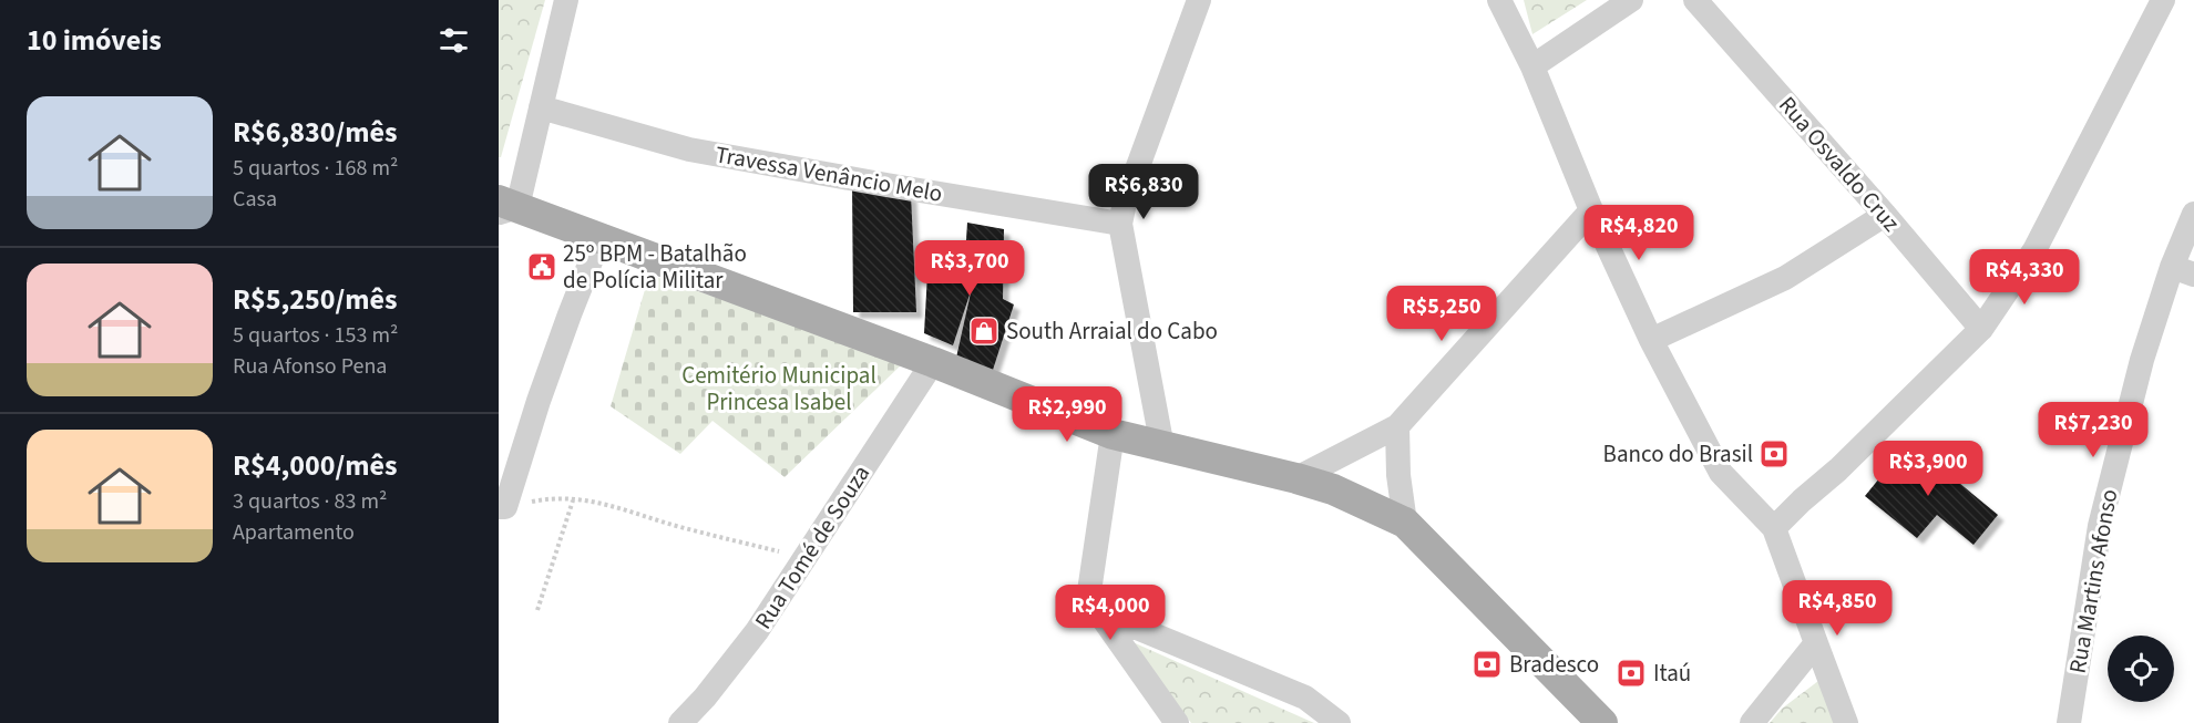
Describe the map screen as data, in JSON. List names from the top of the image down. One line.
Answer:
{"streets":{"street":["Rua Osvaldo Cruz","Travessa Venâncio Melo","Rua Tomé de Souza","Rua Martins Afonso"]},"parks":["Cemitério Municipal Princesa Isabel"],"places":{"public building":["25º BPM - Batalhão de Polícia Militar"],"shop":["South Arraial do Cabo"],"bank":["Banco do Brasil","Bradesco","Itaú"]},"page":{"heading":"10 imóveis","list":[{"name":"R$6,830/mês","note":"5 quartos · 168 m² · Casa"},{"name":"R$5,250/mês","note":"5 quartos · 153 m² · Rua Afonso Pena"},{"name":"R$4,000/mês","note":"3 quartos · 83 m² · Apartamento"}],"price":["R$6,830","R$4,820","R$3,700","R$4,330","R$5,250","R$2,990","R$7,230","R$3,900","R$4,850","R$4,000"]}}
